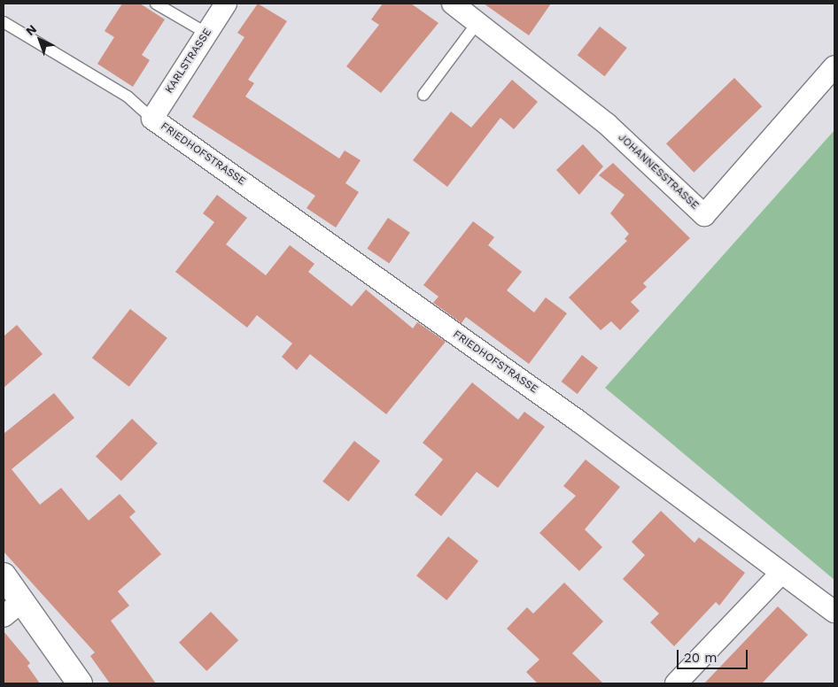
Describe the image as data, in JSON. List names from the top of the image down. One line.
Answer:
{"streets":{"street":["KARLSTRASSE","FRIEDHOFSTRASSE","JOHANNESSTRASSE"]},"crossings":[["KARLSTRASSE","FRIEDHOFSTRASSE"]],"scale_bar":"20 m","north":"top left"}
